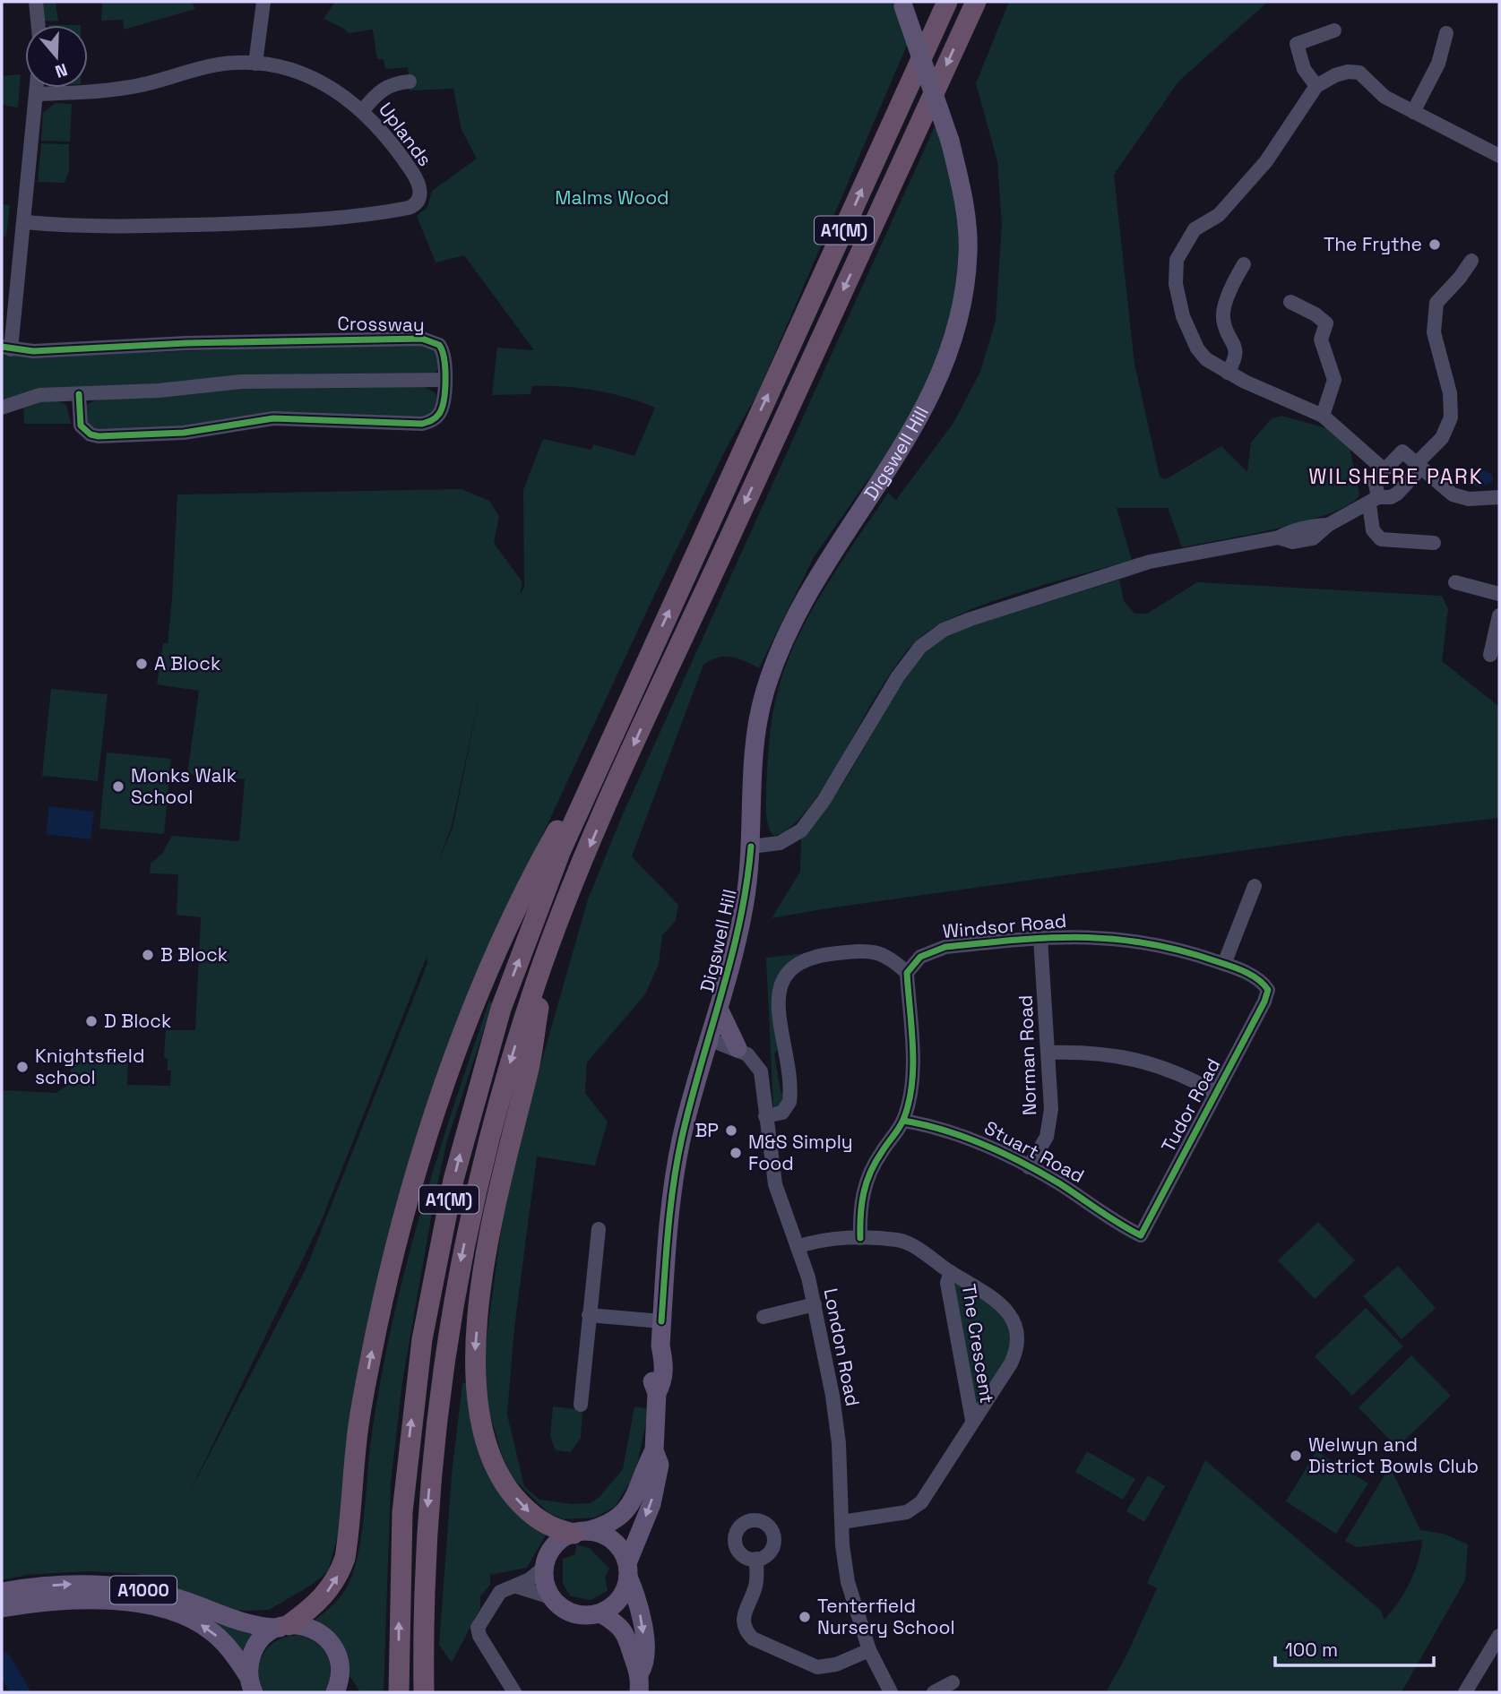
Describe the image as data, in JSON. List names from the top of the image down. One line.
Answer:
{"streets":{"highway":["A1(M)"],"main road":["Digswell Hill","A1000"],"street":["Uplands","Crossway","Windsor Road","Norman Road","Tudor Road","Stuart Road","The Crescent","London Road"]},"crossings":[["A1(M)","A1000"],["Digswell Hill","London Road"],["Windsor Road","Norman Road"],["Windsor Road","Tudor Road"],["Norman Road","Stuart Road"],["Tudor Road","Stuart Road"],["The Crescent","London Road"]],"districts":["WILSHERE PARK"],"parks":["Malms Wood"],"places":["The Frythe","A Block","Monks Walk School","B Block","D Block","Knightsfield school","BP","M&S Simply Food","Welwyn and District Bowls Club","Tenterfield Nursery School"],"scale_bar":"100 m","north":"bottom"}
